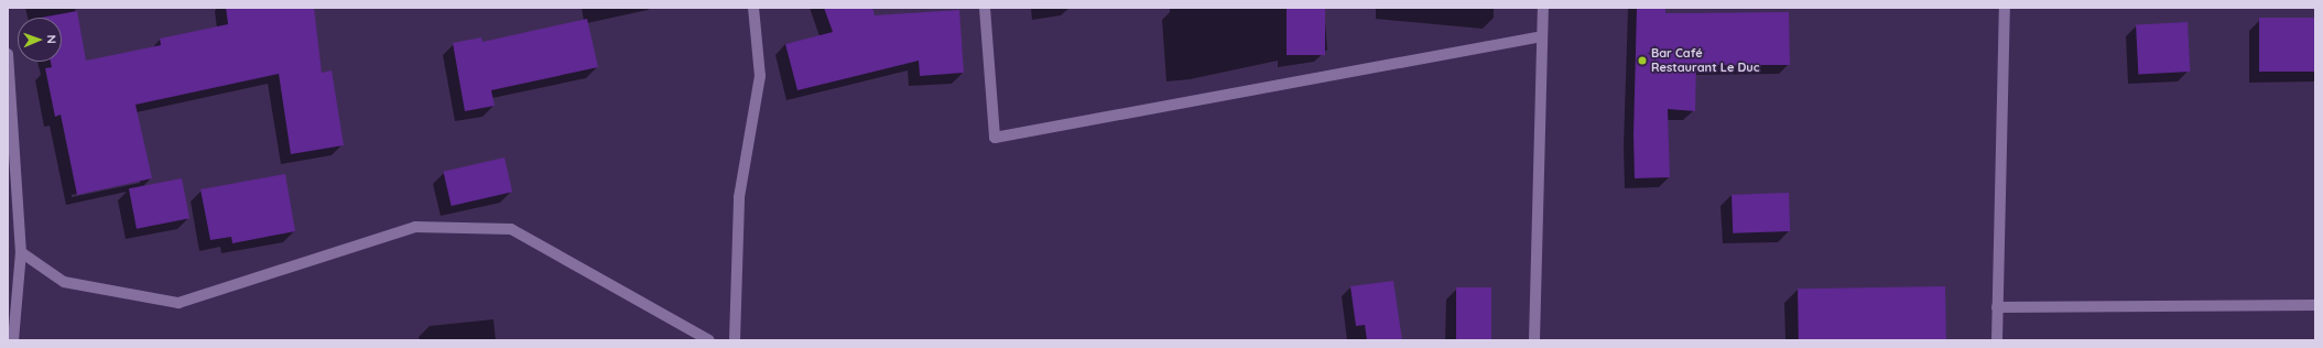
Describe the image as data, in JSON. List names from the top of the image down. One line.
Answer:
{"places":["Bar Café Restaurant Le Duc"],"north":"right"}
